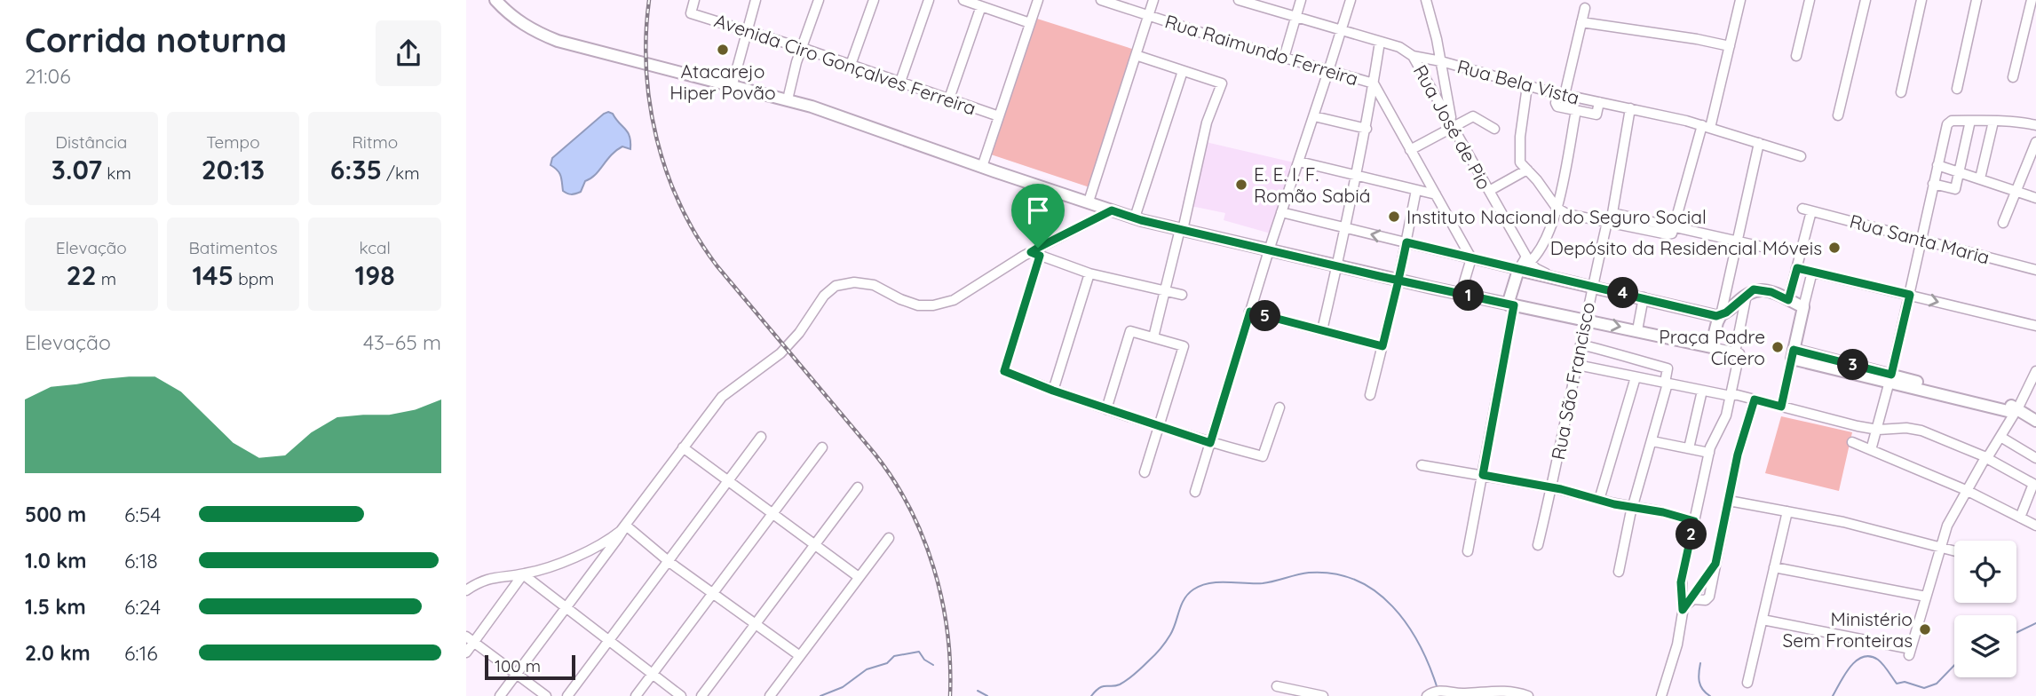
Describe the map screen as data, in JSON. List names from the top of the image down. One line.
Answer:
{"streets":{"street":["Rua Raimundo Ferreira","Avenida Ciro Gonçalves Ferreira","Rua Bela Vista","Rua José de Pio","Rua Santa Maria","Rua São Francisco"]},"crossings":[["Rua Bela Vista","Rua José de Pio"],["Rua Bela Vista","Rua São Francisco"]],"places":["Atacarejo Hiper Povão","E. E. I. F. Romão Sabiá","Instituto Nacional do Seguro Social","Depósito da Residencial Móveis","Praça Padre Cícero","Ministério Sem Fronteiras"],"scale_bar":"100 m","page":{"heading":["Corrida noturna","21:06"],"stats":[["Distância","3.07 km"],["Tempo","20:13"],["Ritmo","6:35 /km"],["Elevação","22 m"],["Batimentos","145 bpm"],["kcal","198"]],"pins":["4","1","5","3","2"],"chart":["Elevação","43–65 m"],"list":[{"name":"500 m","note":"6:54"},{"name":"1.0 km","note":"6:18"},{"name":"1.5 km","note":"6:24"},{"name":"2.0 km","note":"6:16"}],"scale":"100 m"}}
